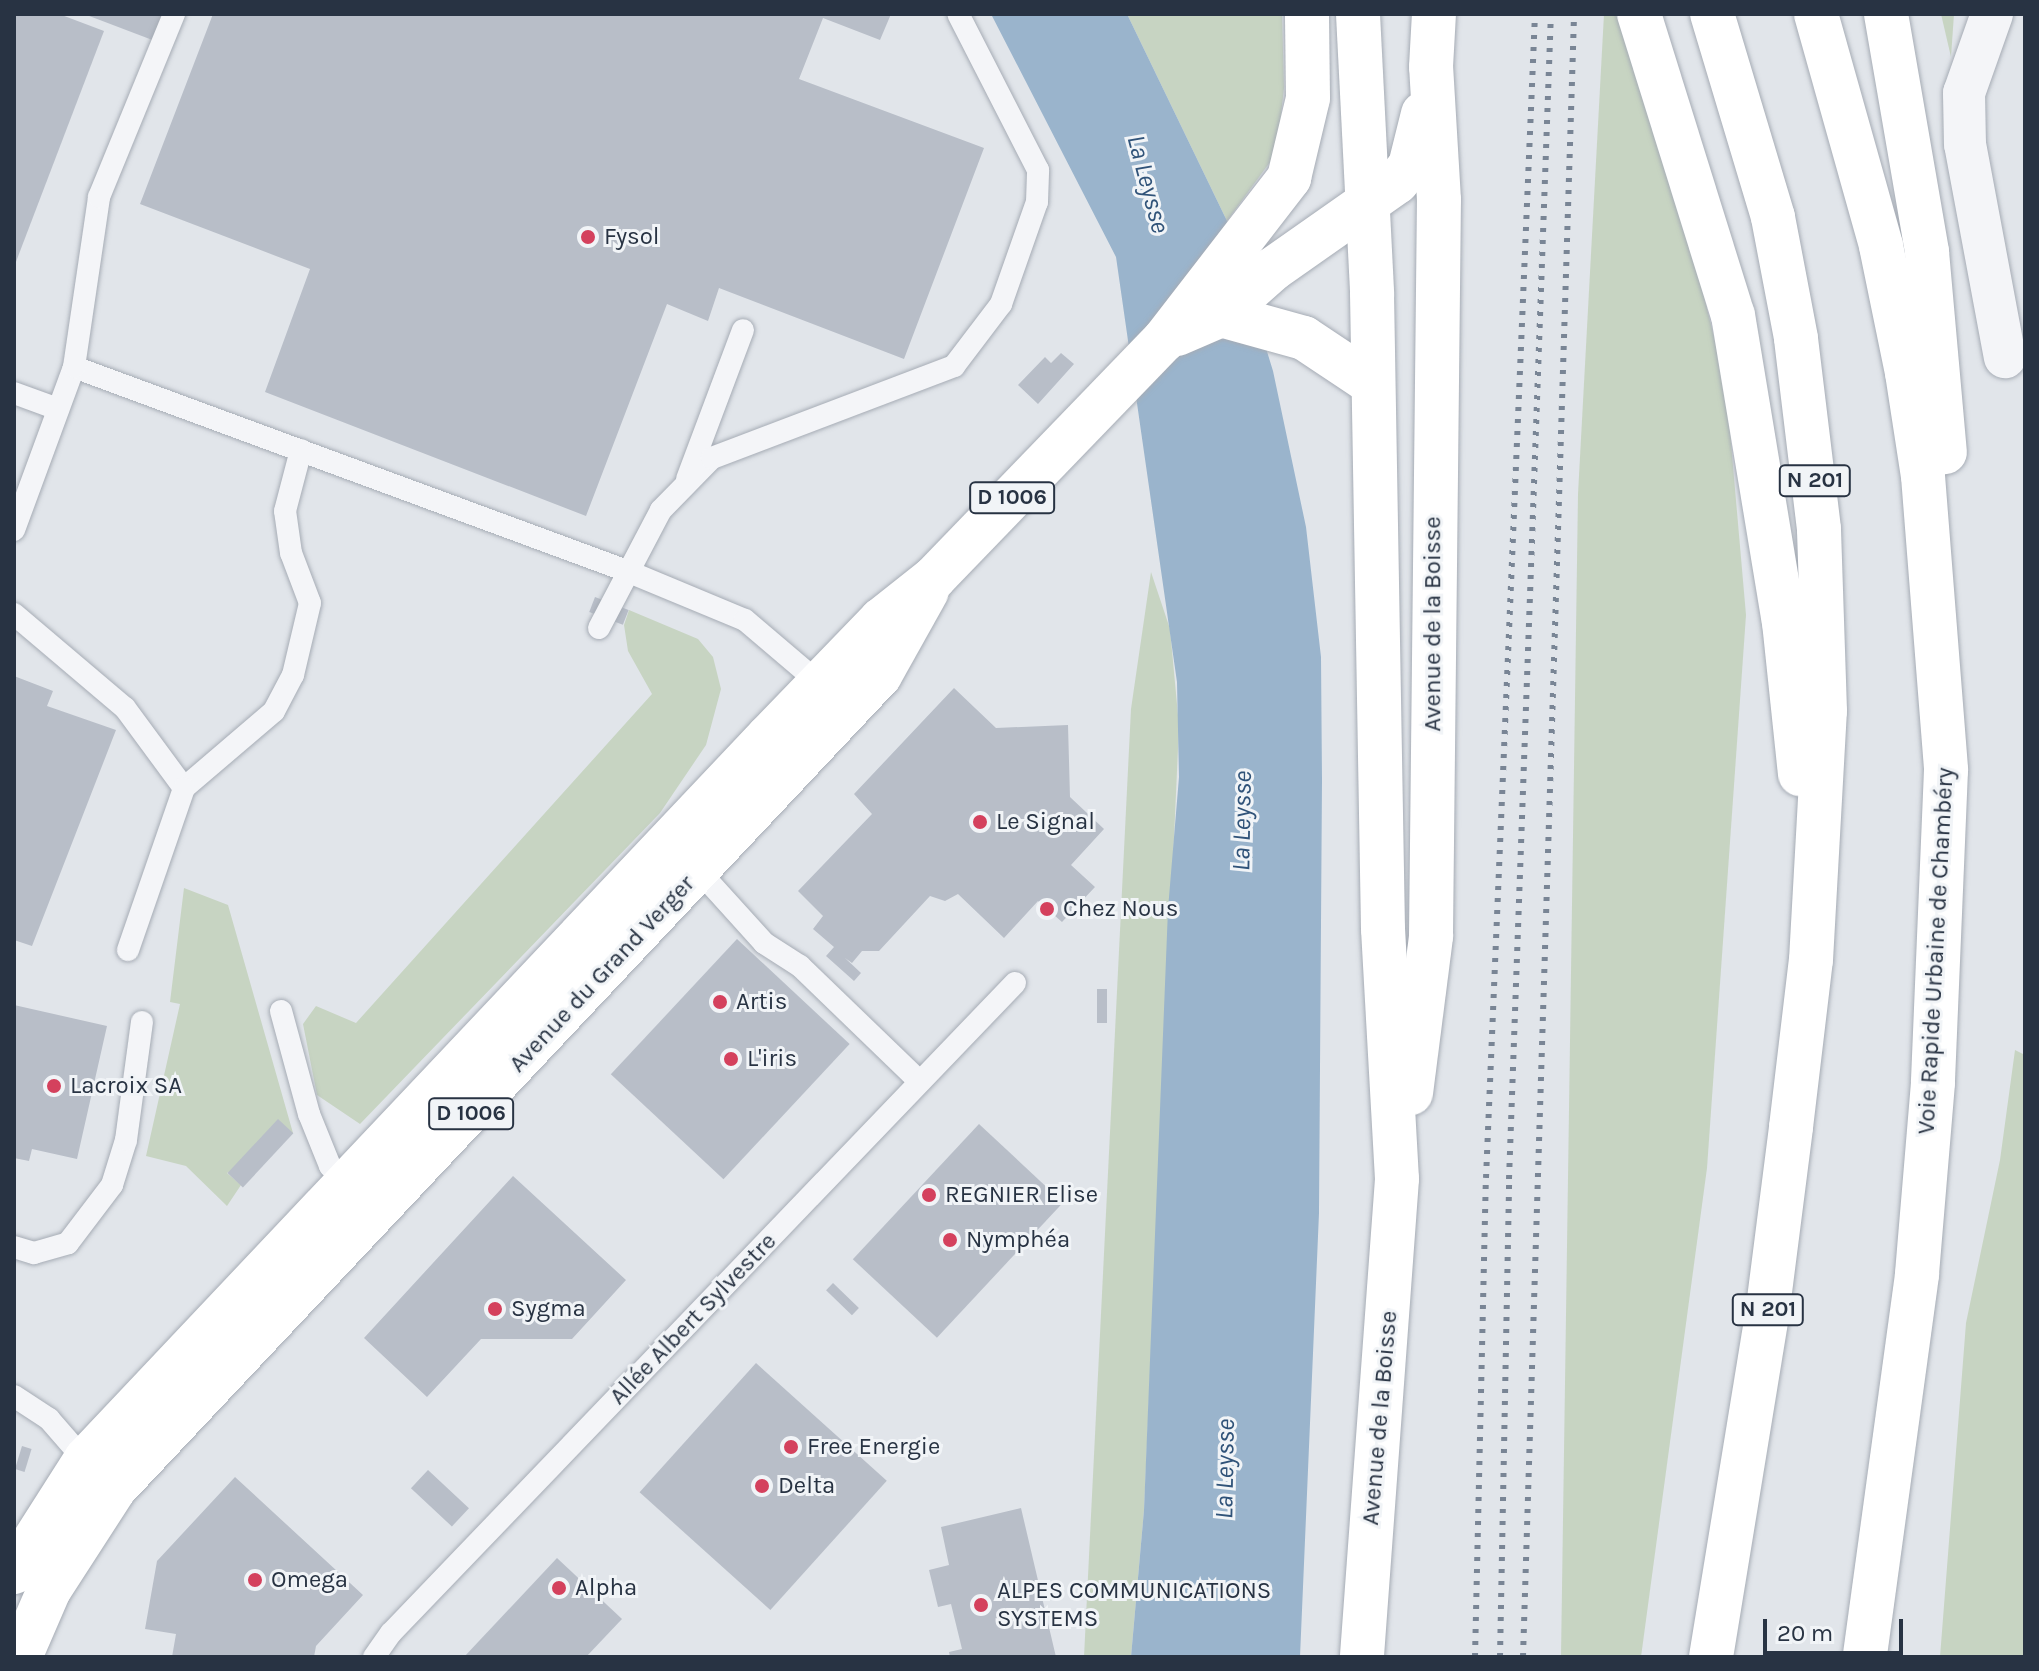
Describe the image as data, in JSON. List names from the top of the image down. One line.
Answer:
{"streets":{"main road":["N 201","D 1006","Avenue de la Boisse","Voie Rapide Urbaine de Chambéry","Avenue du Grand Verger"],"lane":["Allée Albert Sylvestre"]},"crossings":[["Avenue de la Boisse","Avenue du Grand Verger"]],"water":["La Leysse"],"places":["Fysol","Le Signal","Chez Nous","Artis","L'iris","Lacroix SA","REGNIER Elise","Nymphéa","Sygma","Free Energie","Delta","Omega","Alpha","ALPES COMMUNICATIONS SYSTEMS"],"scale_bar":"20 m"}
